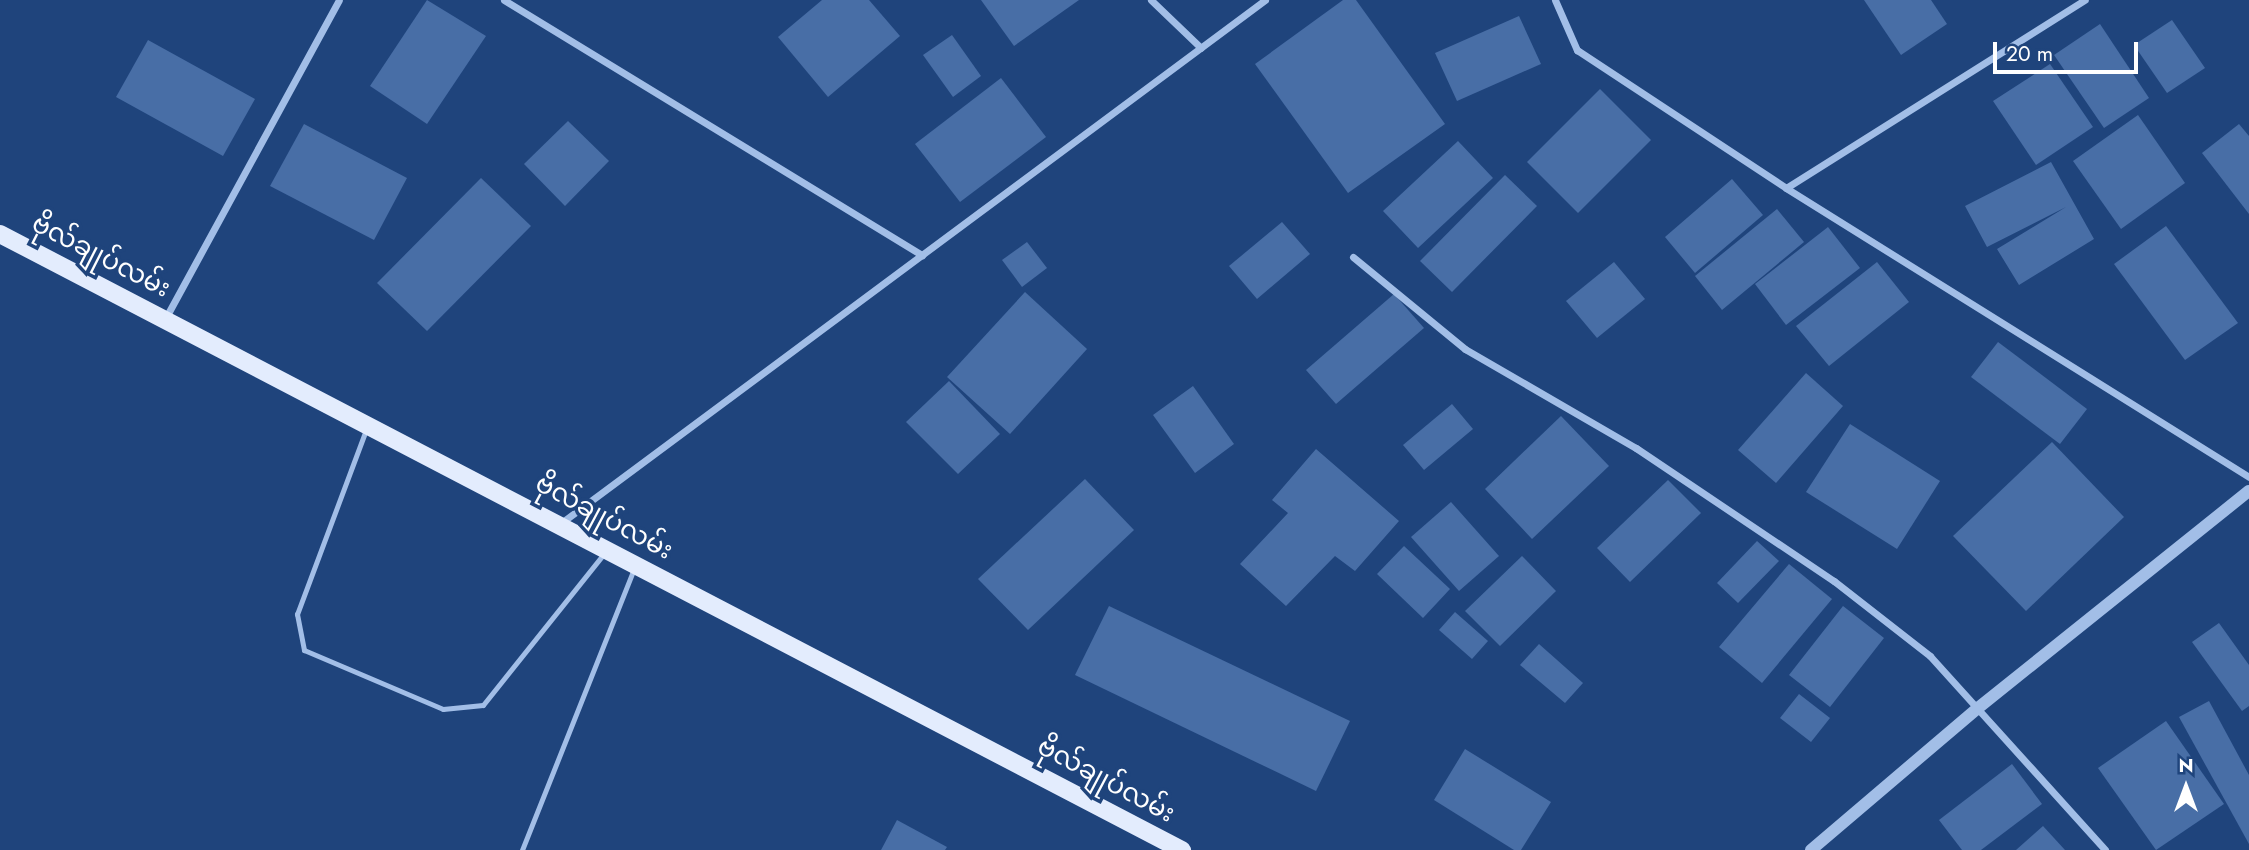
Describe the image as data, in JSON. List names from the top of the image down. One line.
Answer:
{"streets":{"main road":["ဗိုလ်ချုပ်လမ်း"]},"scale_bar":"20 m","north":"top"}
